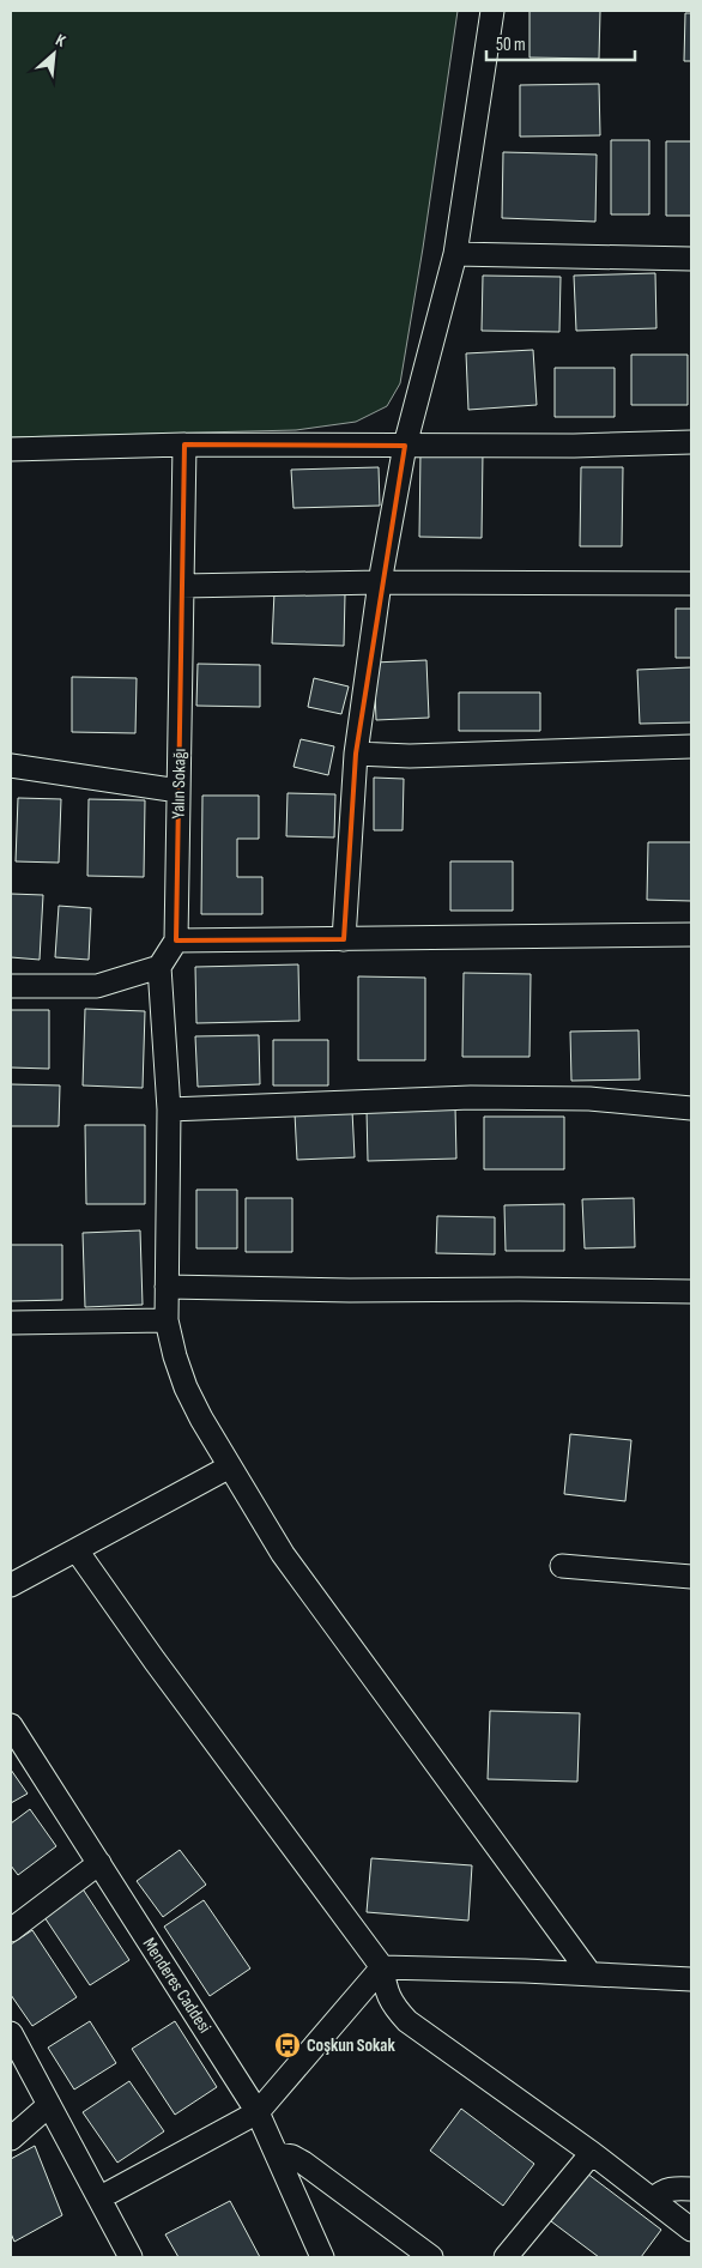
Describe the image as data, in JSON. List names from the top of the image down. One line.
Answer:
{"streets":{"street":["Yalın Sokağı","Menderes Caddesi"]},"places":{"bus stop":["Coşkun Sokak"]},"scale_bar":"50 m","north":"top right"}
